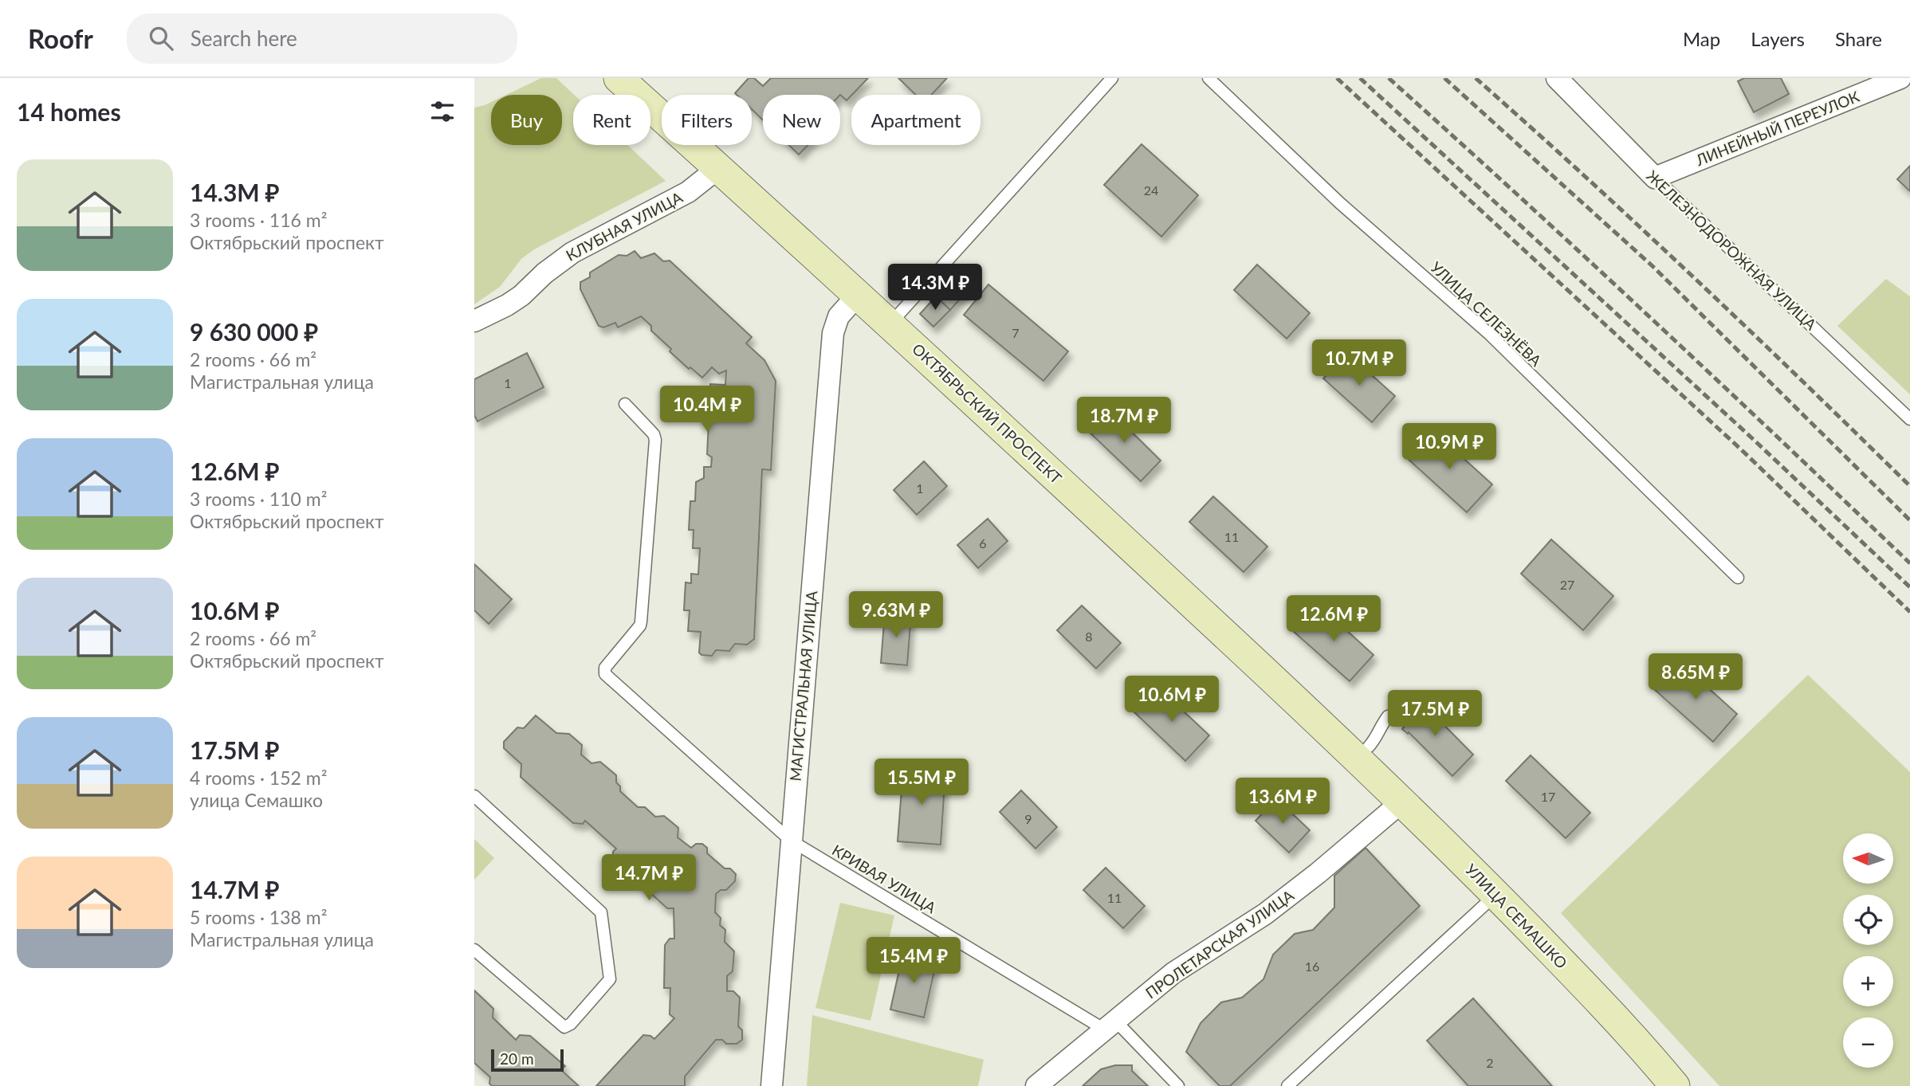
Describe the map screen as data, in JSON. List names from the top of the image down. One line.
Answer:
{"streets":{"main road":["ОКТЯБРЬСКИЙ ПРОСПЕКТ","УЛИЦА СЕМАШКО"],"street":["ЛИНЕЙНЫЙ ПЕРЕУЛОК","КЛУБНАЯ УЛИЦА","ЖЕЛЕЗНОДОРОЖНАЯ УЛИЦА","МАГИСТРАЛЬНАЯ УЛИЦА","ПРОЛЕТАРСКАЯ УЛИЦА"],"lane":["УЛИЦА СЕЛЕЗНЁВА","КРИВАЯ УЛИЦА"]},"crossings":[["ЛИНЕЙНЫЙ ПЕРЕУЛОК","ЖЕЛЕЗНОДОРОЖНАЯ УЛИЦА"],["КЛУБНАЯ УЛИЦА","ОКТЯБРЬСКИЙ ПРОСПЕКТ"],["ОКТЯБРЬСКИЙ ПРОСПЕКТ","МАГИСТРАЛЬНАЯ УЛИЦА"],["ОКТЯБРЬСКИЙ ПРОСПЕКТ","УЛИЦА СЕМАШКО"],["МАГИСТРАЛЬНАЯ УЛИЦА","КРИВАЯ УЛИЦА"],["КРИВАЯ УЛИЦА","ПРОЛЕТАРСКАЯ УЛИЦА"],["УЛИЦА СЕМАШКО","ПРОЛЕТАРСКАЯ УЛИЦА"]],"house_numbers":["24","7","1","1","11","6","27","8","17","9","11","16","2"],"scale_bar":"20 m","north":"left","page":{"header":"Roofr","search":"Search here","nav":["Map","Layers","Share"],"heading":"14 homes","chip":["Buy","Rent","Filters","New","Apartment"],"list":[{"name":"14.3M ₽","note":"3 rooms · 116 m² · Октябрьский проспект"},{"name":"9 630 000 ₽","note":"2 rooms · 66 m² · Магистральная улица"},{"name":"12.6M ₽","note":"3 rooms · 110 m² · Октябрьский проспект"},{"name":"10.6M ₽","note":"2 rooms · 66 m² · Октябрьский проспект"},{"name":"17.5M ₽","note":"4 rooms · 152 m² · улица Семашко"},{"name":"14.7M ₽","note":"5 rooms · 138 m² · Магистральная улица"}],"price":["14.3M ₽","10.7M ₽","10.4M ₽","18.7M ₽","10.9M ₽","9.63M ₽","12.6M ₽","8.65M ₽","10.6M ₽","17.5M ₽","15.5M ₽","13.6M ₽","14.7M ₽","15.4M ₽"],"map_buttons":["+","−"],"scale":"20 m"}}
